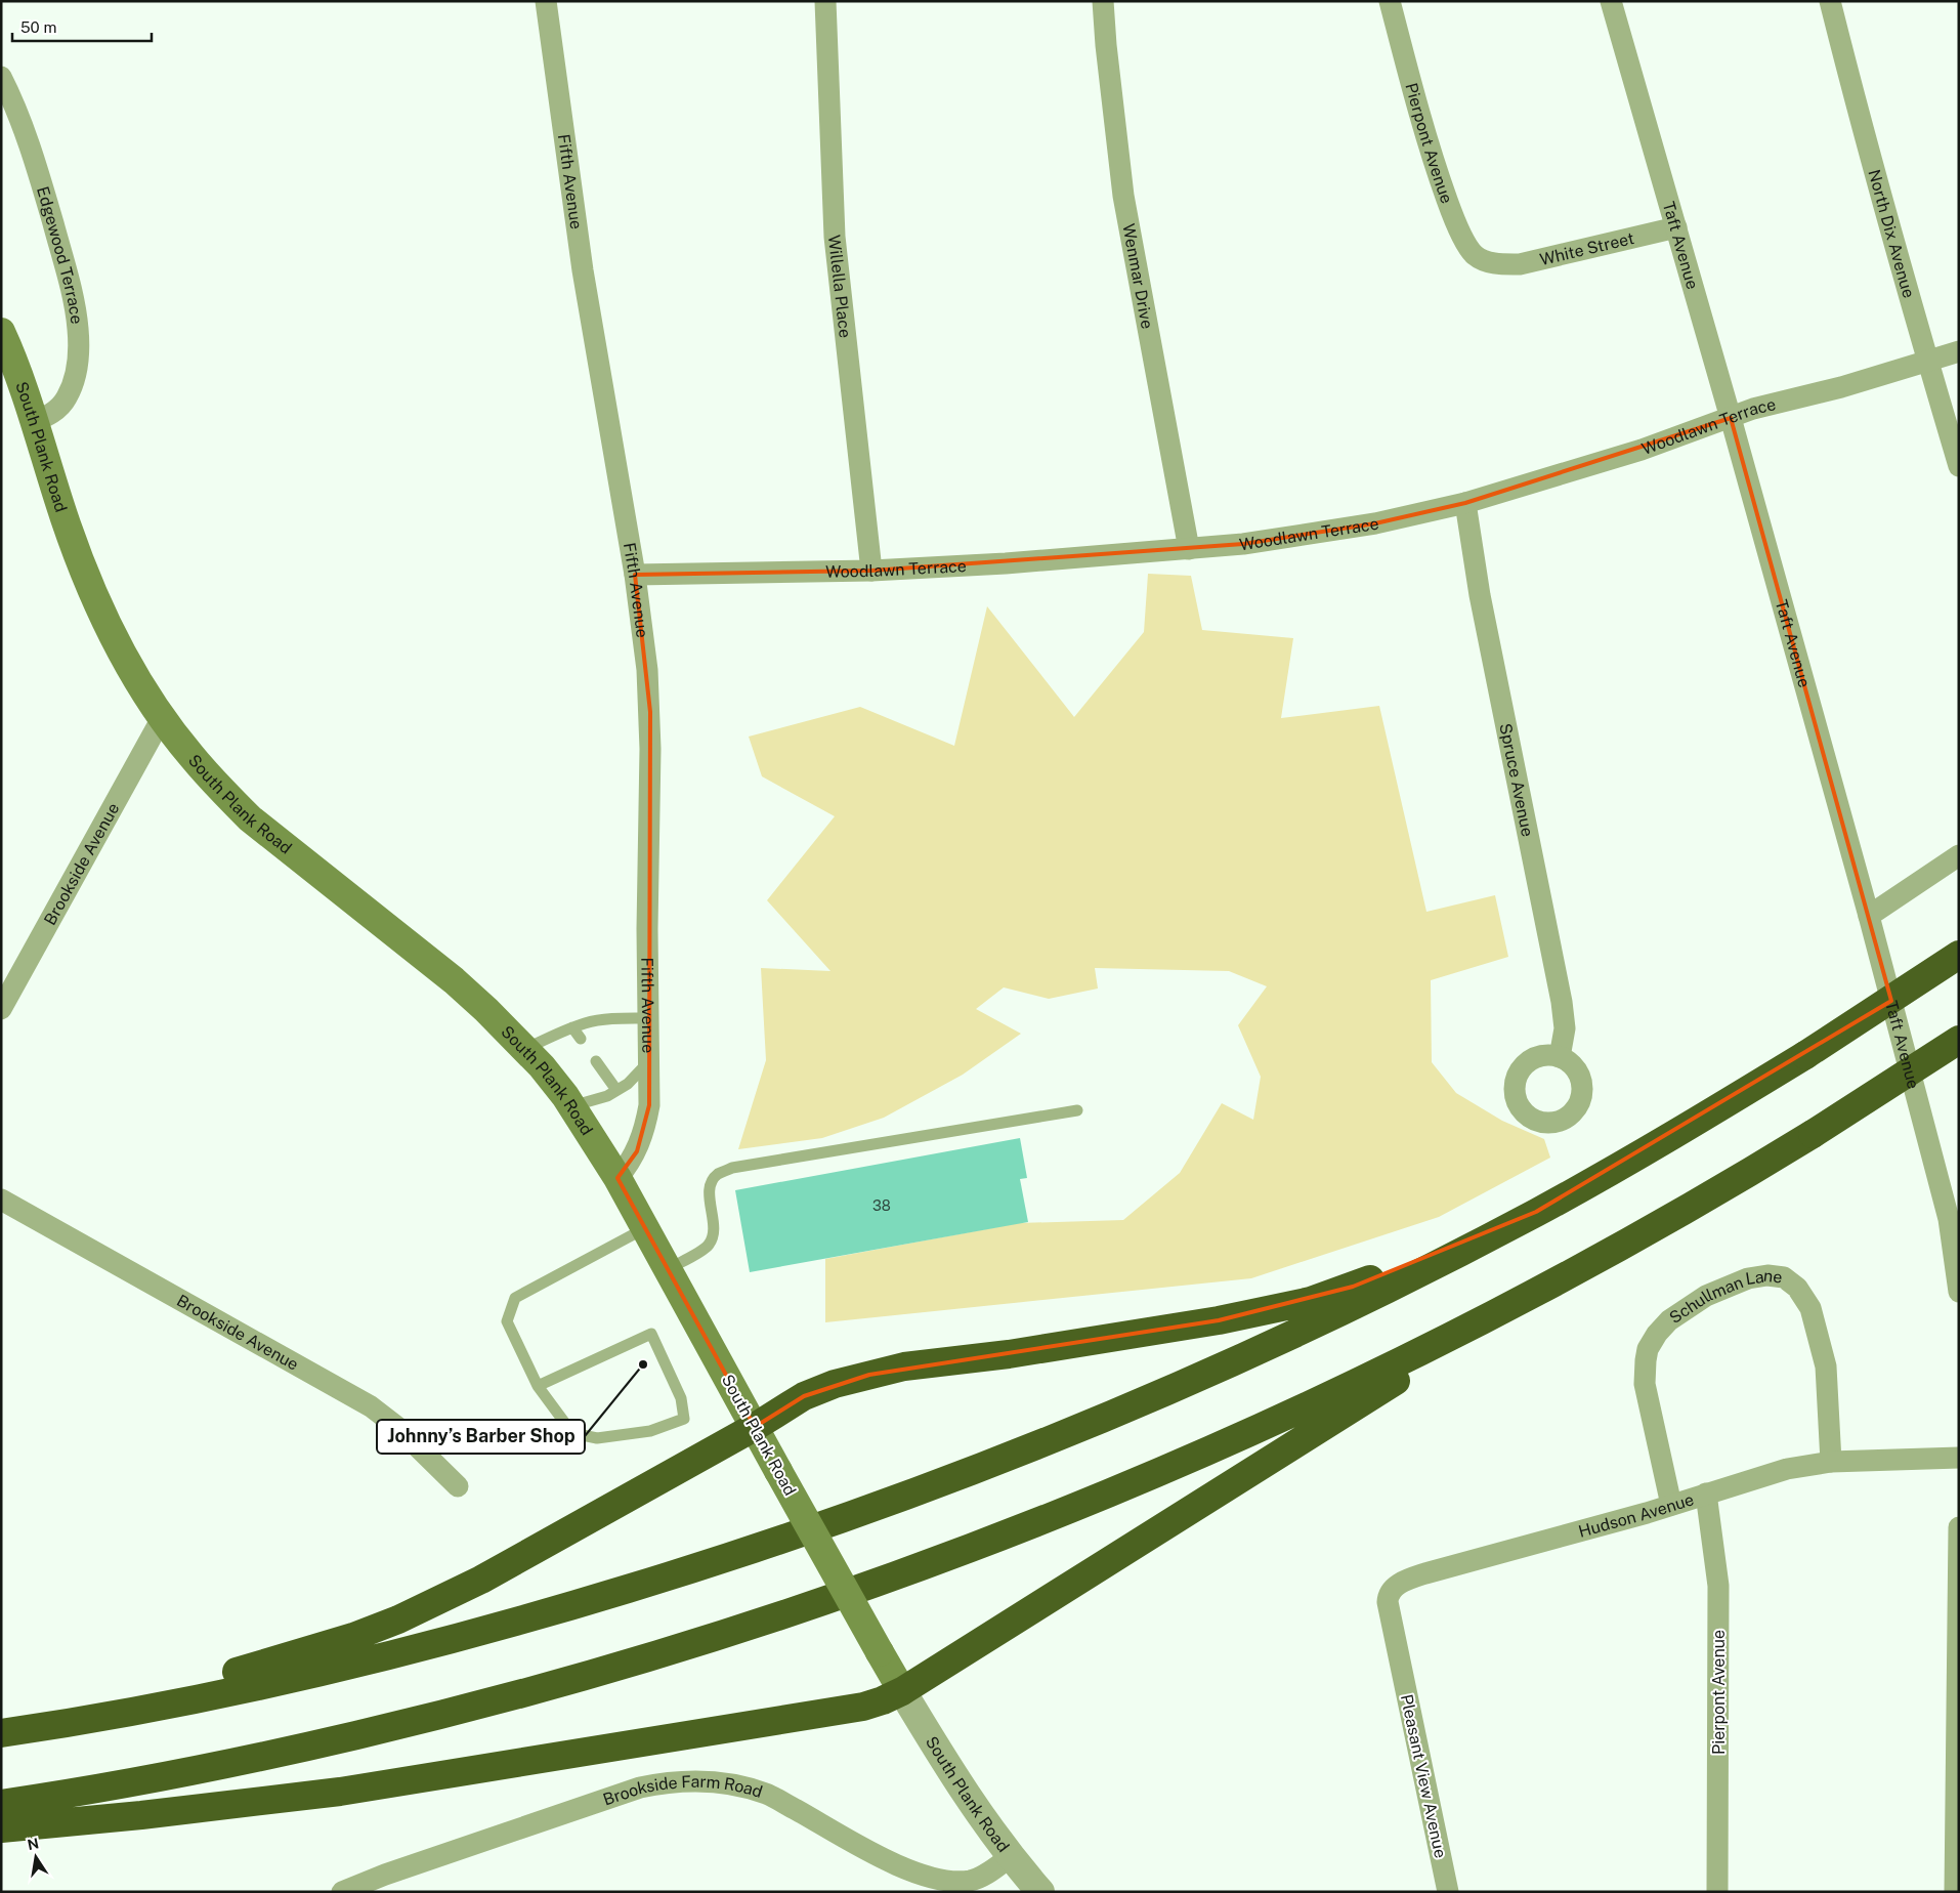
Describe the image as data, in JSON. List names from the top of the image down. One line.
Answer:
{"streets":{"main road":["South Plank Road"],"street":["Pierpont Avenue","Fifth Avenue","North Dix Avenue","Taft Avenue","White Street","Edgewood Terrace","Wenmar Drive","Willella Place","Woodlawn Terrace","Spruce Avenue","Brookside Avenue","Schullman Lane","Hudson Avenue","Pleasant View Avenue","Brookside Farm Road"]},"crossings":[["Pierpont Avenue","White Street"],["Pierpont Avenue","Hudson Avenue"],["Fifth Avenue","Woodlawn Terrace"],["Fifth Avenue","South Plank Road"],["North Dix Avenue","Woodlawn Terrace"],["Taft Avenue","White Street"],["Taft Avenue","Woodlawn Terrace"],["Edgewood Terrace","South Plank Road"],["Wenmar Drive","Woodlawn Terrace"],["Willella Place","Woodlawn Terrace"],["Woodlawn Terrace","Spruce Avenue"],["South Plank Road","Brookside Avenue"],["South Plank Road","Brookside Farm Road"],["Schullman Lane","Hudson Avenue"],["Hudson Avenue","Pleasant View Avenue"]],"places":["Johnny’s Barber Shop"],"house_numbers":["38"],"scale_bar":"50 m","north":"top"}
